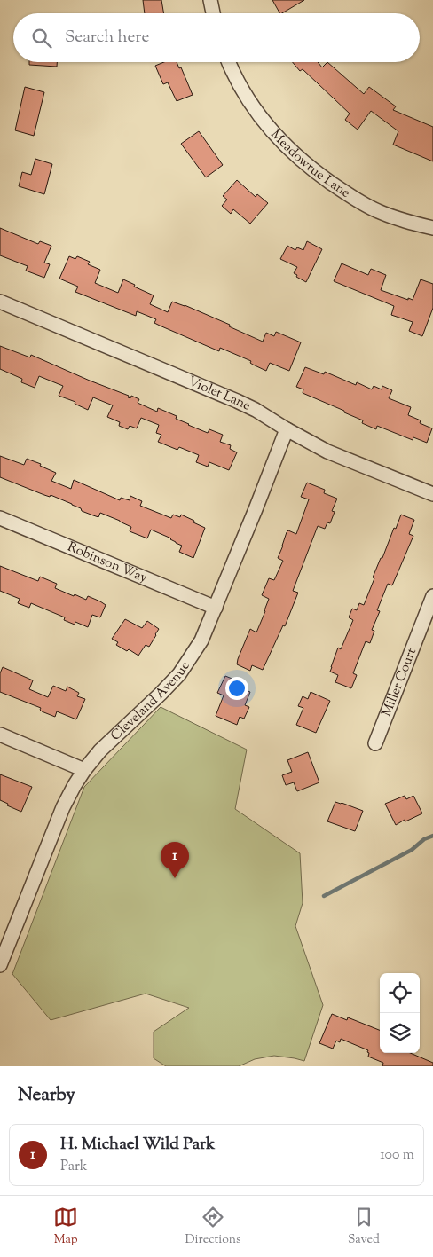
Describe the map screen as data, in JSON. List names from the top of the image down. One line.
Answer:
{"streets":{"street":["Meadowrue Lane","Violet Lane","Robinson Way","Miller Court","Cleveland Avenue"]},"crossings":[["Violet Lane","Cleveland Avenue"],["Robinson Way","Cleveland Avenue"]],"page":{"search":"Search here","pins":"1","heading":"Nearby","list":[{"mark":"1","name":"H. Michael Wild Park","note":"Park","value":"100 m"}],"nav":["Map","Directions","Saved"]}}
